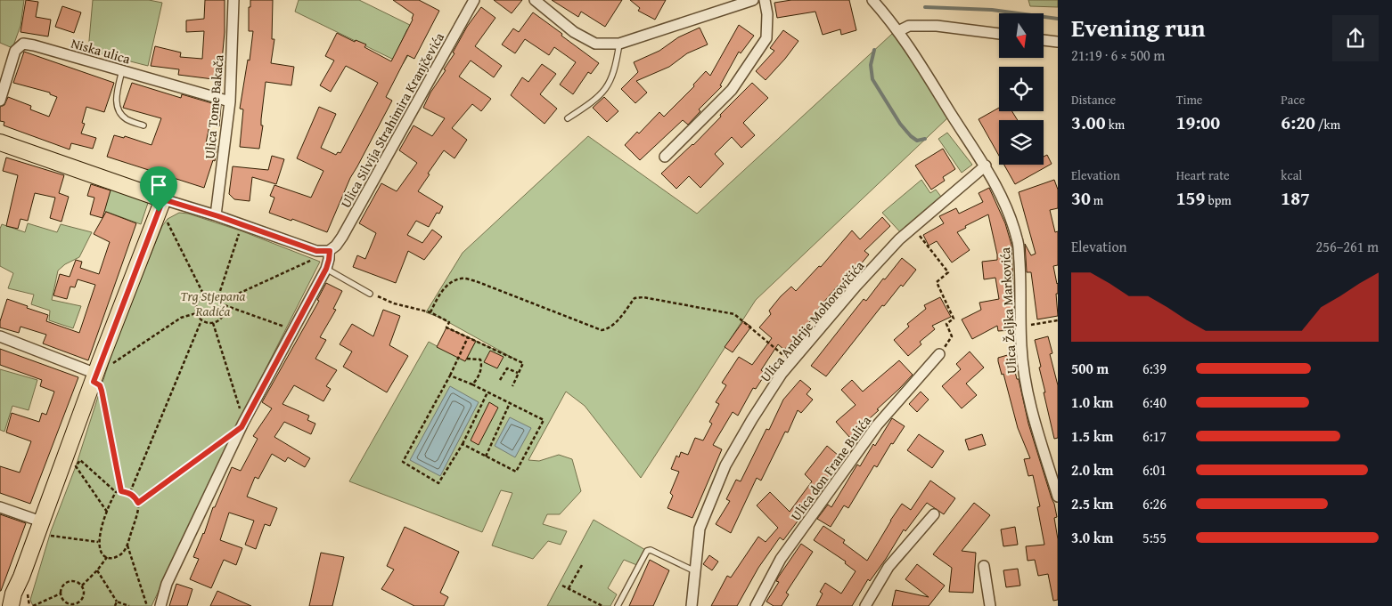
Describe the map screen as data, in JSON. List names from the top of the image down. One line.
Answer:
{"streets":{"street":["Niska ulica","Ulica Tome Bakača","Ulica Silvija Strahimira Kranjčevića","Ulica Željka Markovića","Ulica Andrije Mohorovičića","Ulica don Frane Bulića"]},"crossings":[["Niska ulica","Ulica Tome Bakača"],["Ulica Željka Markovića","Ulica Andrije Mohorovičića"]],"parks":["Trg Stjepana Radića"],"north":"bottom","page":{"heading":["Evening run","21:19 · 6 × 500 m"],"stats":[["Distance","3.00 km"],["Time","19:00"],["Pace","6:20 /km"],["Elevation","30 m"],["Heart rate","159 bpm"],["kcal","187"]],"chart":["Elevation","256–261 m"],"list":[{"name":"500 m","note":"6:39"},{"name":"1.0 km","note":"6:40"},{"name":"1.5 km","note":"6:17"},{"name":"2.0 km","note":"6:01"},{"name":"2.5 km","note":"6:26"},{"name":"3.0 km","note":"5:55"}]}}
